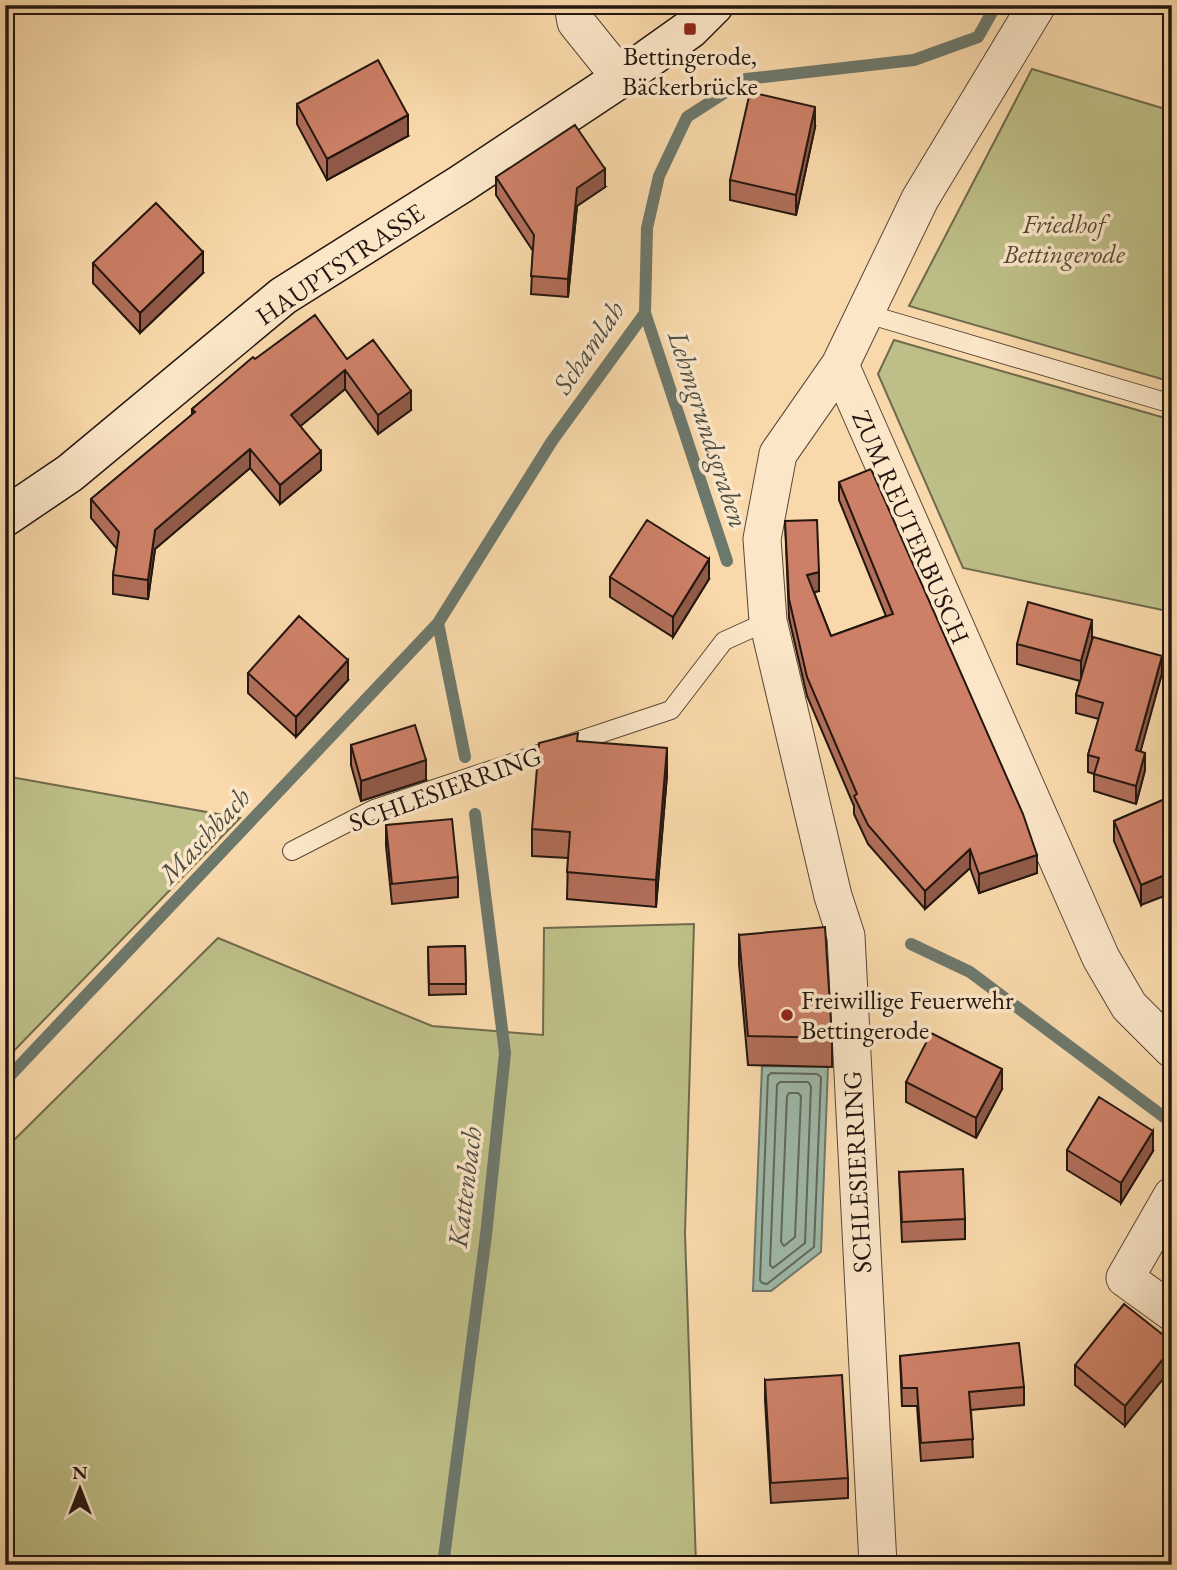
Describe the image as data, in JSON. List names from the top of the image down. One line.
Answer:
{"streets":{"street":["HAUPTSTRASSE","ZUM REUTERBUSCH","SCHLESIERRING"]},"crossings":[["ZUM REUTERBUSCH","SCHLESIERRING"]],"water":["Schamlah","Lehmgrundsgraben","Maschbach","Kattenbach"],"parks":["Friedhof Bettingerode"],"places":{"transit":["Bettingerode, Bäckerbrücke"],"other":["Freiwillige Feuerwehr Bettingerode"]},"north":"top"}
